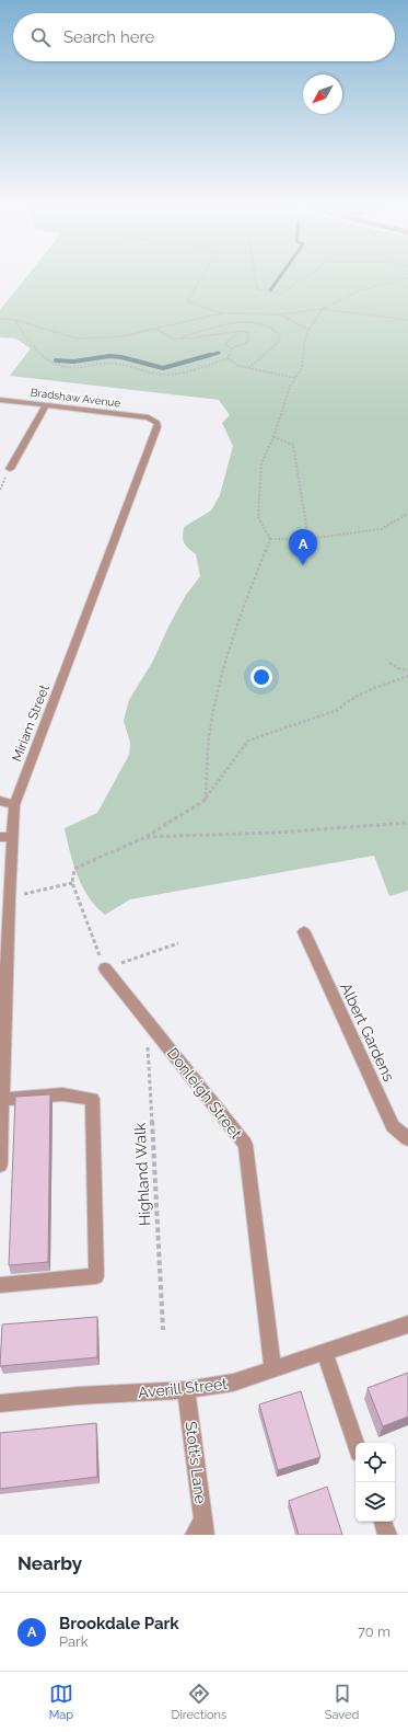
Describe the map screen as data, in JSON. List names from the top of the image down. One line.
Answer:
{"streets":{"street":["Bradshaw Avenue","Miriam Street","Albert Gardens","Donleigh Street","Averill Street","Stott's Lane"],"path":["Highland Walk"]},"crossings":[["Bradshaw Avenue","Miriam Street"],["Donleigh Street","Highland Walk"],["Donleigh Street","Averill Street"],["Averill Street","Stott's Lane"]],"north":"bottom left","page":{"search":"Search here","pins":"A","heading":"Nearby","list":[{"mark":"A","name":"Brookdale Park","note":"Park","value":"70 m"}],"nav":["Map","Directions","Saved"]}}
